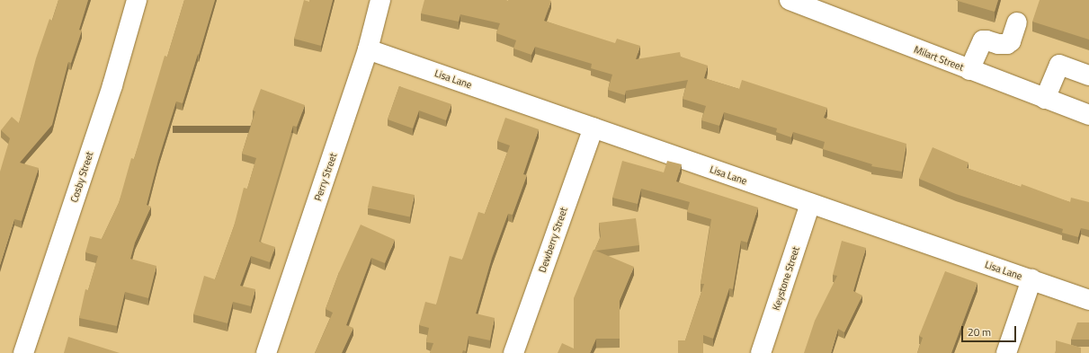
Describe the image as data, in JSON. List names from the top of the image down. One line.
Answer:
{"streets":{"street":["Milart Street","Lisa Lane","Cosby Street","Perry Street","Dewberry Street","Keystone Street"]},"crossings":[["Lisa Lane","Perry Street"],["Lisa Lane","Dewberry Street"],["Lisa Lane","Keystone Street"]],"scale_bar":"20 m"}
